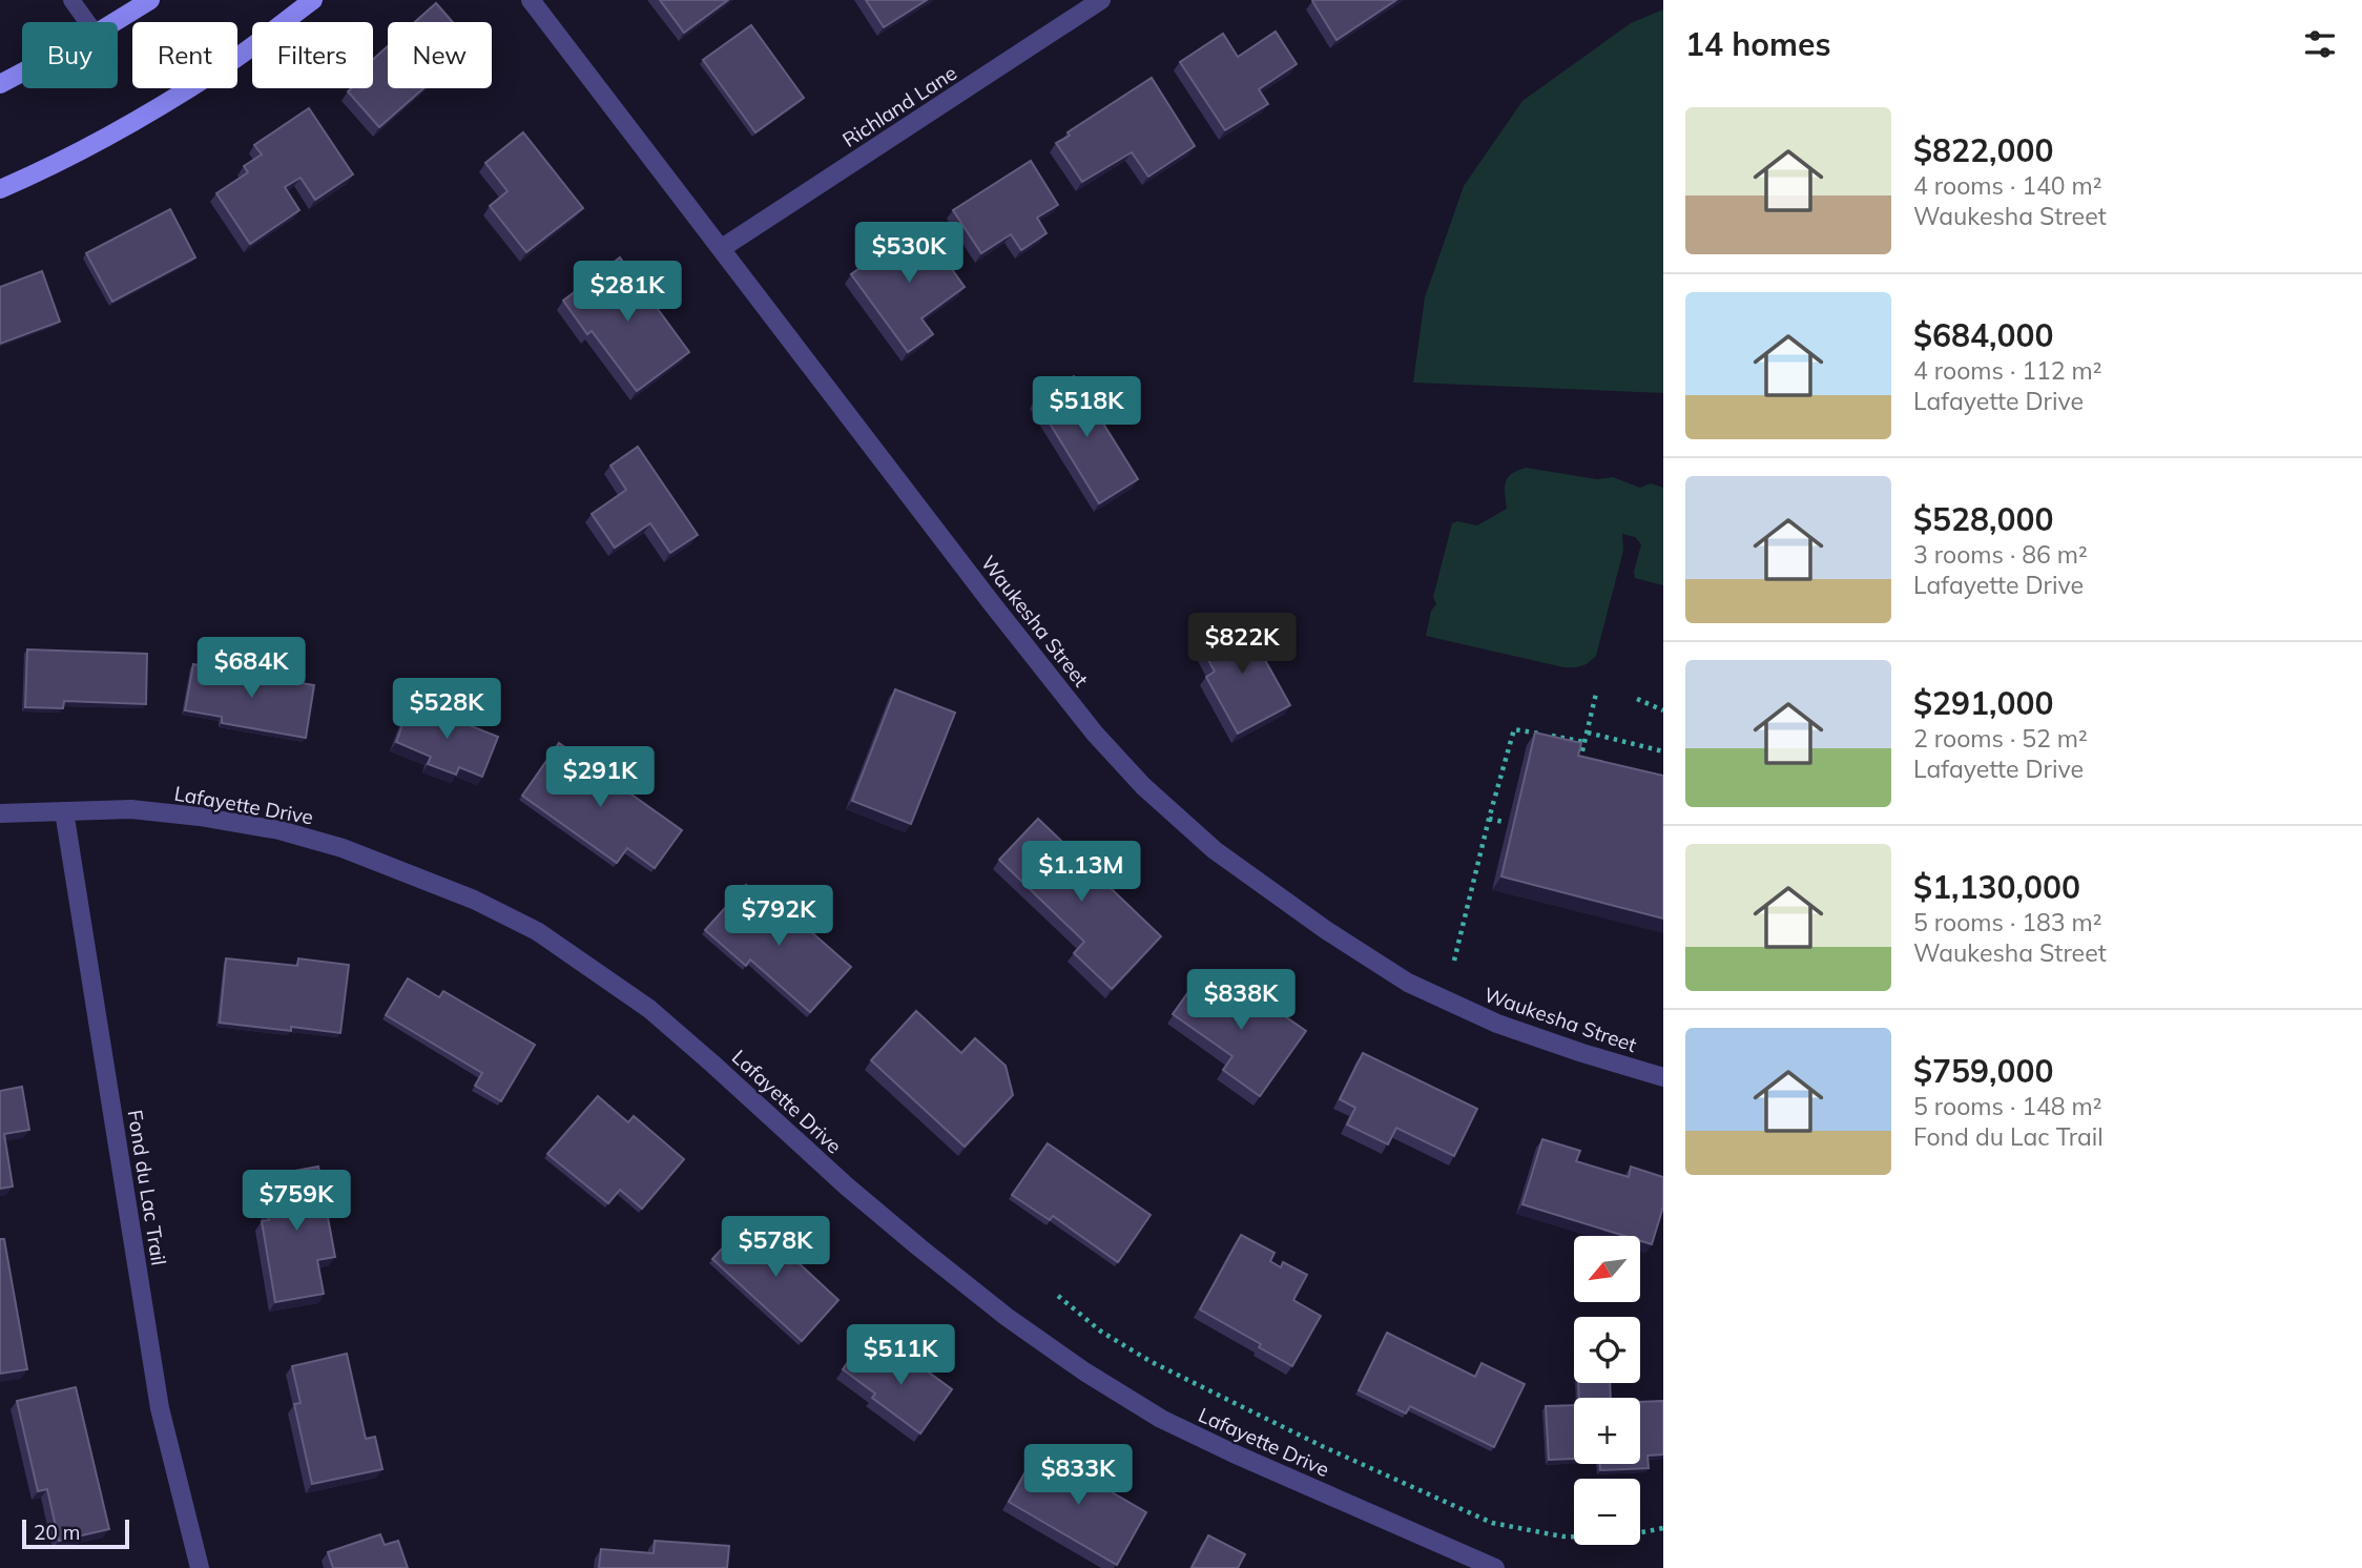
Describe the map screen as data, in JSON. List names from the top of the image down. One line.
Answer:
{"streets":{"street":["Richland Lane","Waukesha Street","Lafayette Drive","Fond du Lac Trail"]},"crossings":[["Richland Lane","Waukesha Street"],["Lafayette Drive","Fond du Lac Trail"]],"scale_bar":"20 m","north":"bottom left","page":{"heading":"14 homes","chip":["Buy","Rent","Filters","New"],"list":[{"name":"$822,000","note":"4 rooms · 140 m² · Waukesha Street"},{"name":"$684,000","note":"4 rooms · 112 m² · Lafayette Drive"},{"name":"$528,000","note":"3 rooms · 86 m² · Lafayette Drive"},{"name":"$291,000","note":"2 rooms · 52 m² · Lafayette Drive"},{"name":"$1,130,000","note":"5 rooms · 183 m² · Waukesha Street"},{"name":"$759,000","note":"5 rooms · 148 m² · Fond du Lac Trail"}],"price":["$530K","$281K","$518K","$822K","$684K","$528K","$291K","$1.13M","$792K","$838K","$759K","$578K","$511K","$833K"],"map_buttons":["+","−"],"scale":"20 m"}}
